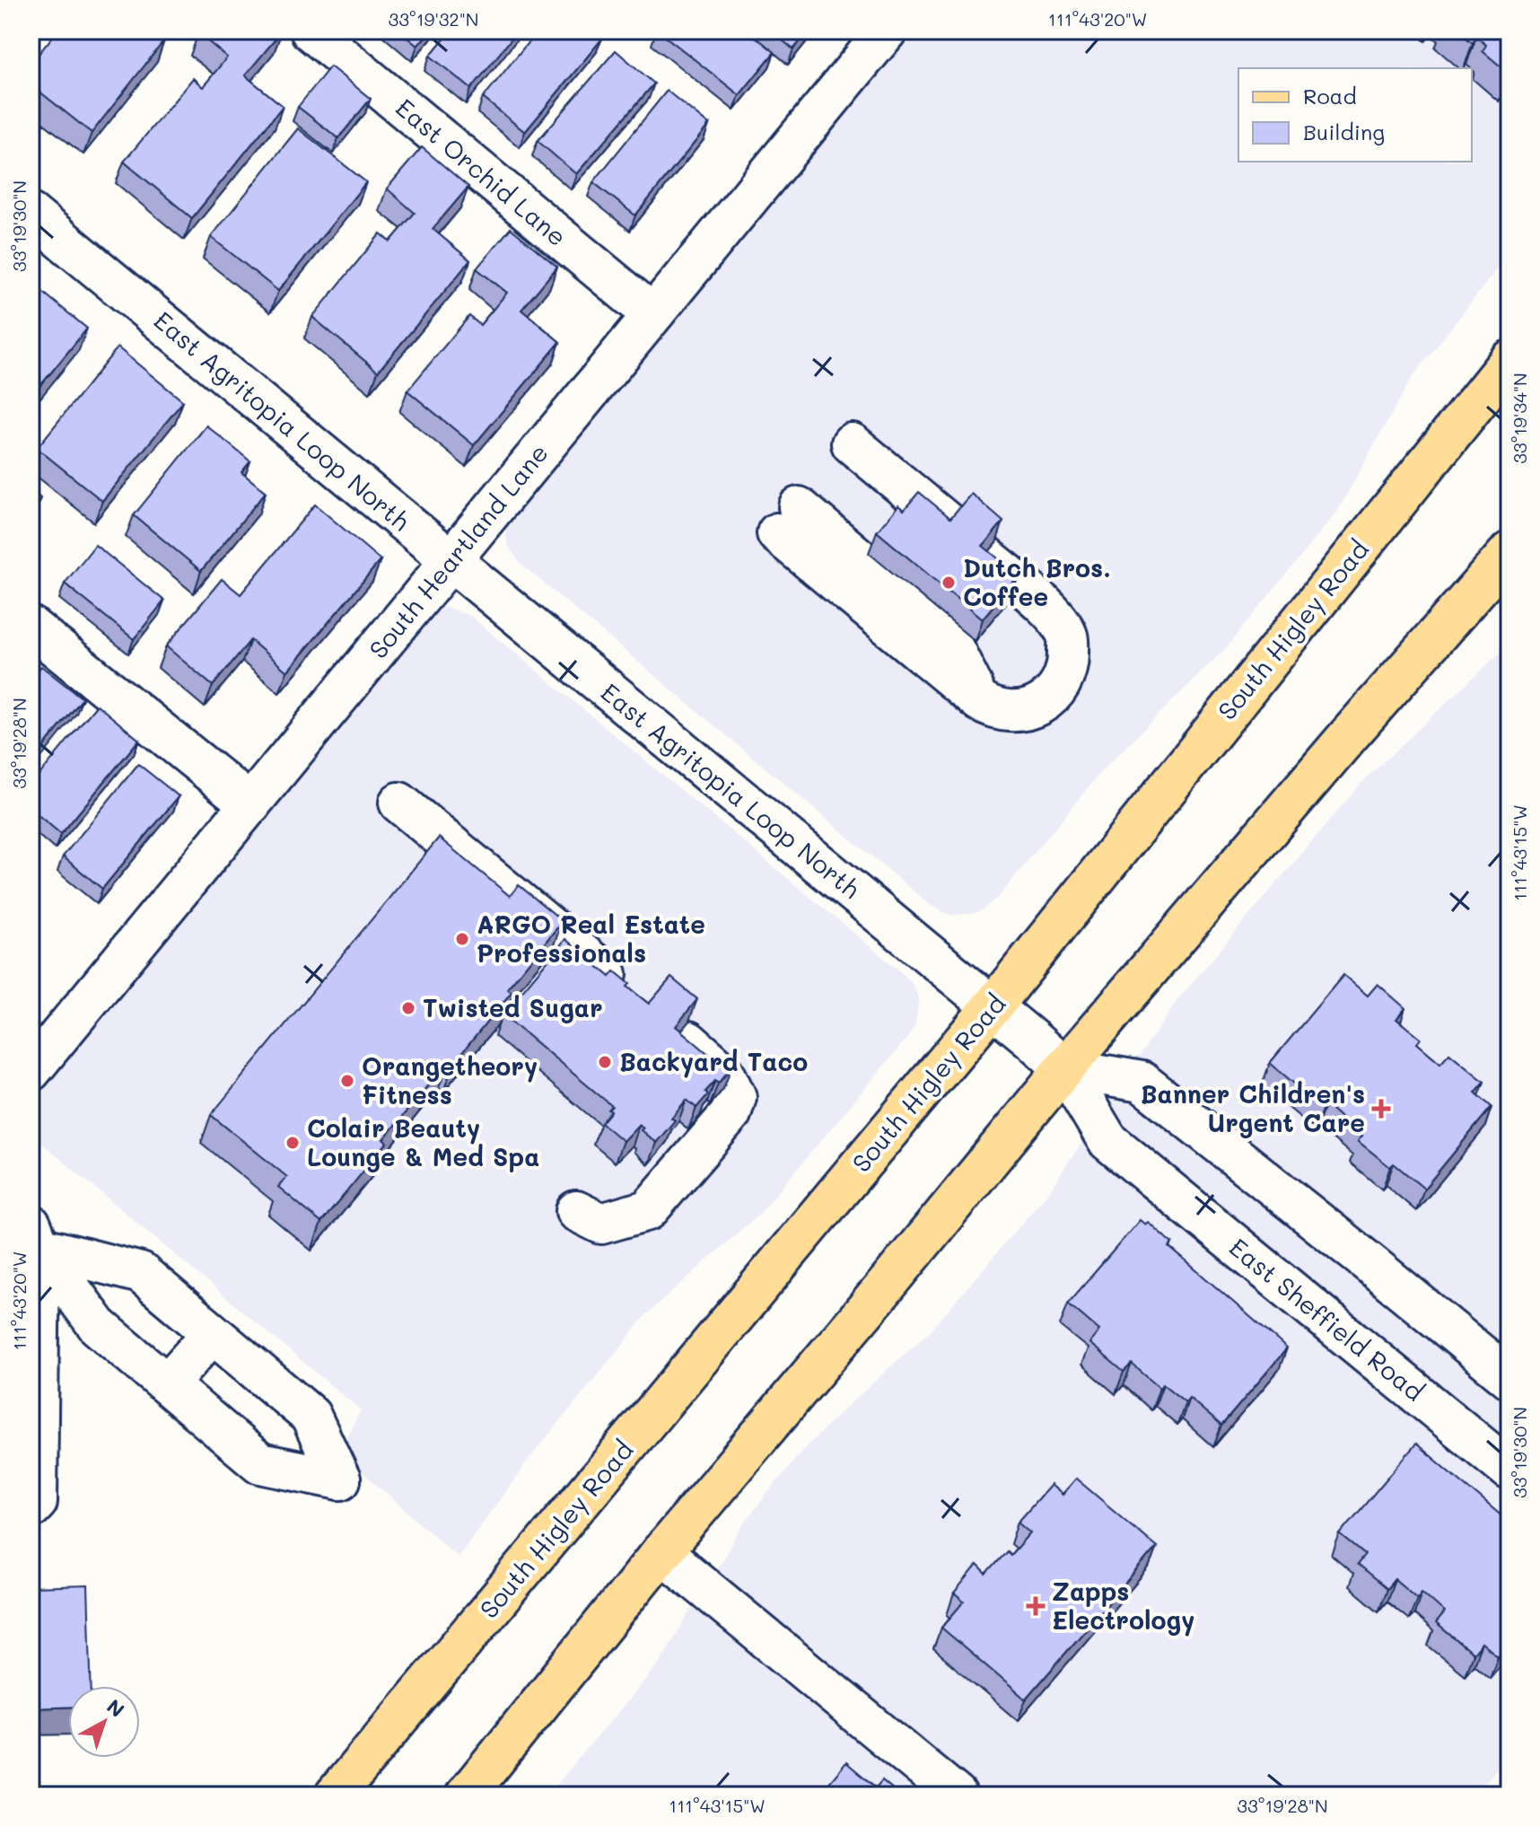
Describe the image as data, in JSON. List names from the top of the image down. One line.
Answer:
{"streets":{"main road":["South Higley Road"],"street":["East Orchid Lane","East Agritopia Loop North","South Heartland Lane","East Sheffield Road"]},"crossings":[["East Orchid Lane","South Heartland Lane"],["East Agritopia Loop North","South Heartland Lane"],["East Agritopia Loop North","South Higley Road"],["East Agritopia Loop North","East Sheffield Road"]],"places":{"other":["Dutch Bros. Coffee","ARGO Real Estate Professionals","Twisted Sugar","Backyard Taco","Orangetheory Fitness","Colair Beauty Lounge & Med Spa"],"health":["Banner Children's Urgent Care","Zapps Electrology"]},"legend":["Road","Building"],"north":"top right","coordinates":["33°19'32\"N","111°43'20\"W","33°19'30\"N","33°19'34\"N","33°19'28\"N","111°43'15\"W"]}
